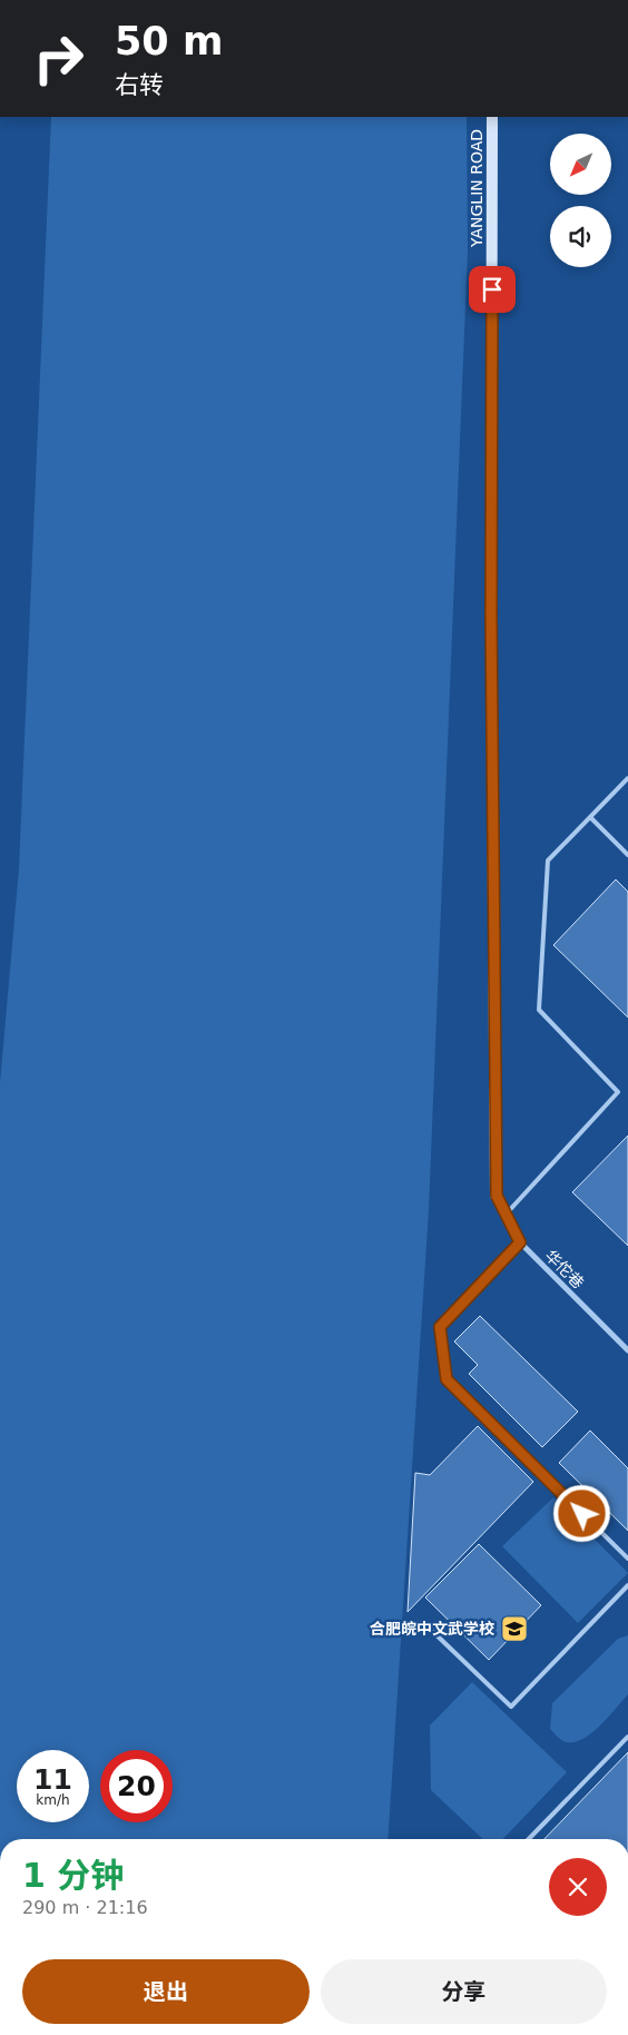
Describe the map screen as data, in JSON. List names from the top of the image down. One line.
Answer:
{"streets":{"street":["YANGLIN ROAD","华佗巷"]},"crossings":[["YANGLIN ROAD","华佗巷"]],"places":{"school or university":["合肥皖中文武学校"]},"north":"bottom left","page":{"turn":["50 m","右转"],"speed":"11 km/h","limit":"20","heading":["1 分钟","290 m · 21:16"],"buttons":["退出","分享"]}}
